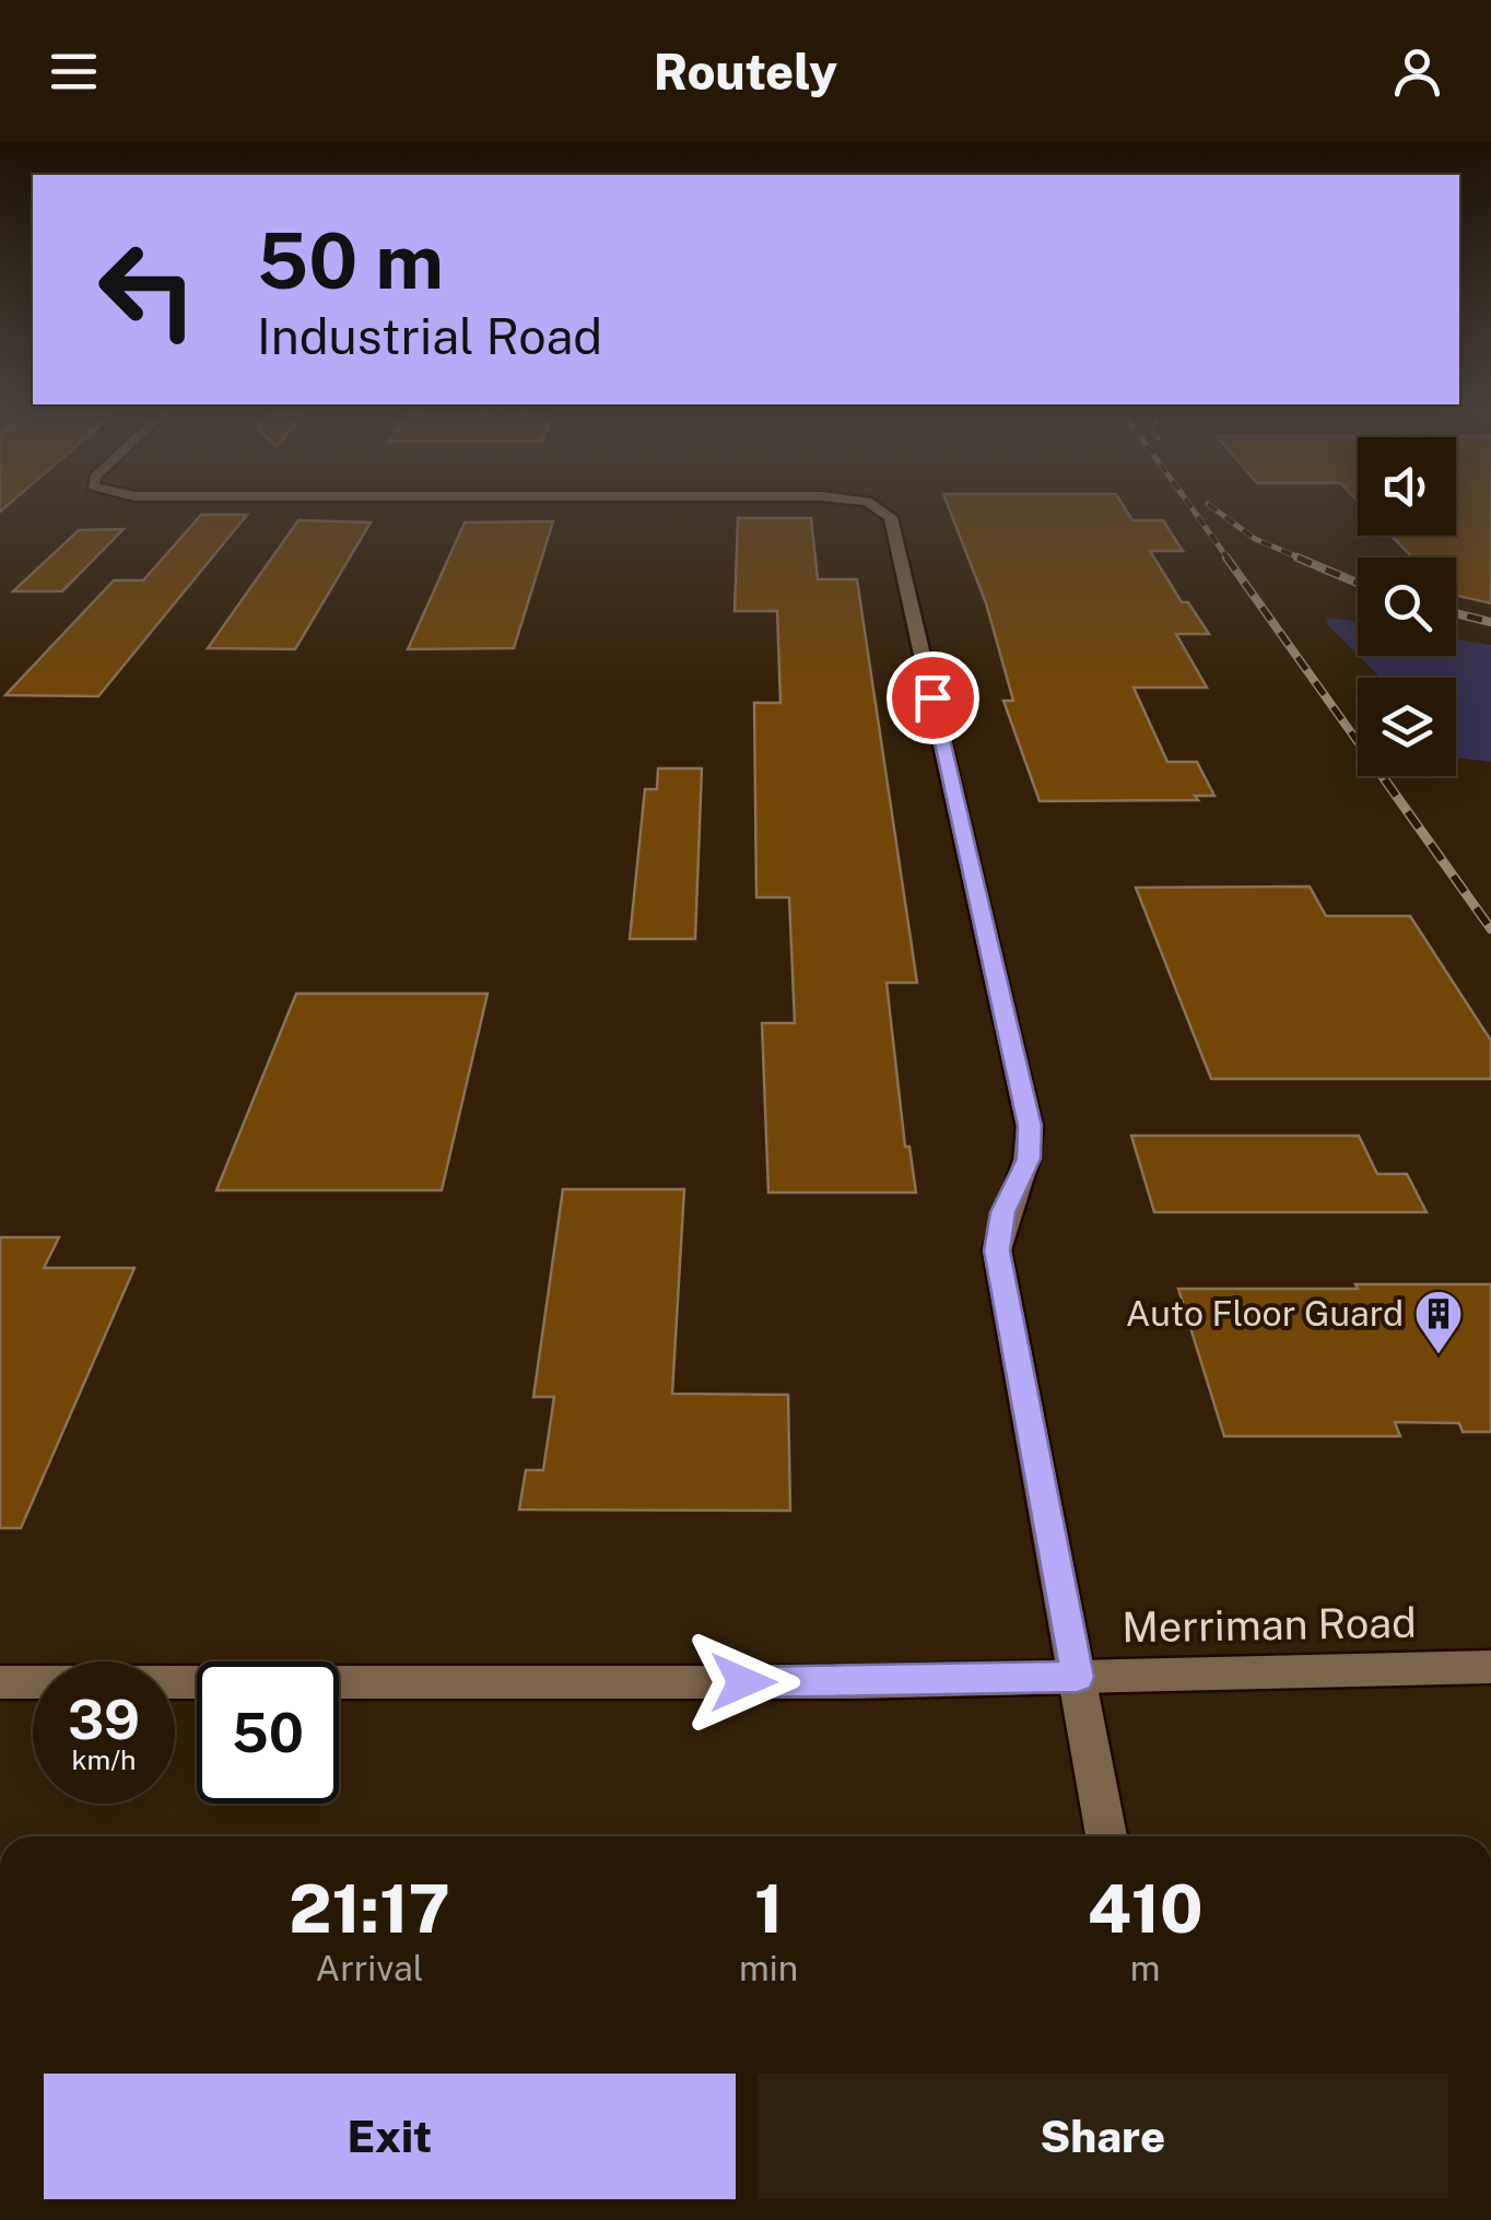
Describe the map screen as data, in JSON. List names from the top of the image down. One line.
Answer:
{"streets":{"street":["Merriman Road"]},"places":{"building":["Auto Floor Guard"]},"page":{"header":"Routely","turn":["50 m","Industrial Road"],"speed":"39 km/h","limit":"50","eta":["21:17","Arrival","1","min","410","m"],"buttons":["Exit","Share"]}}
